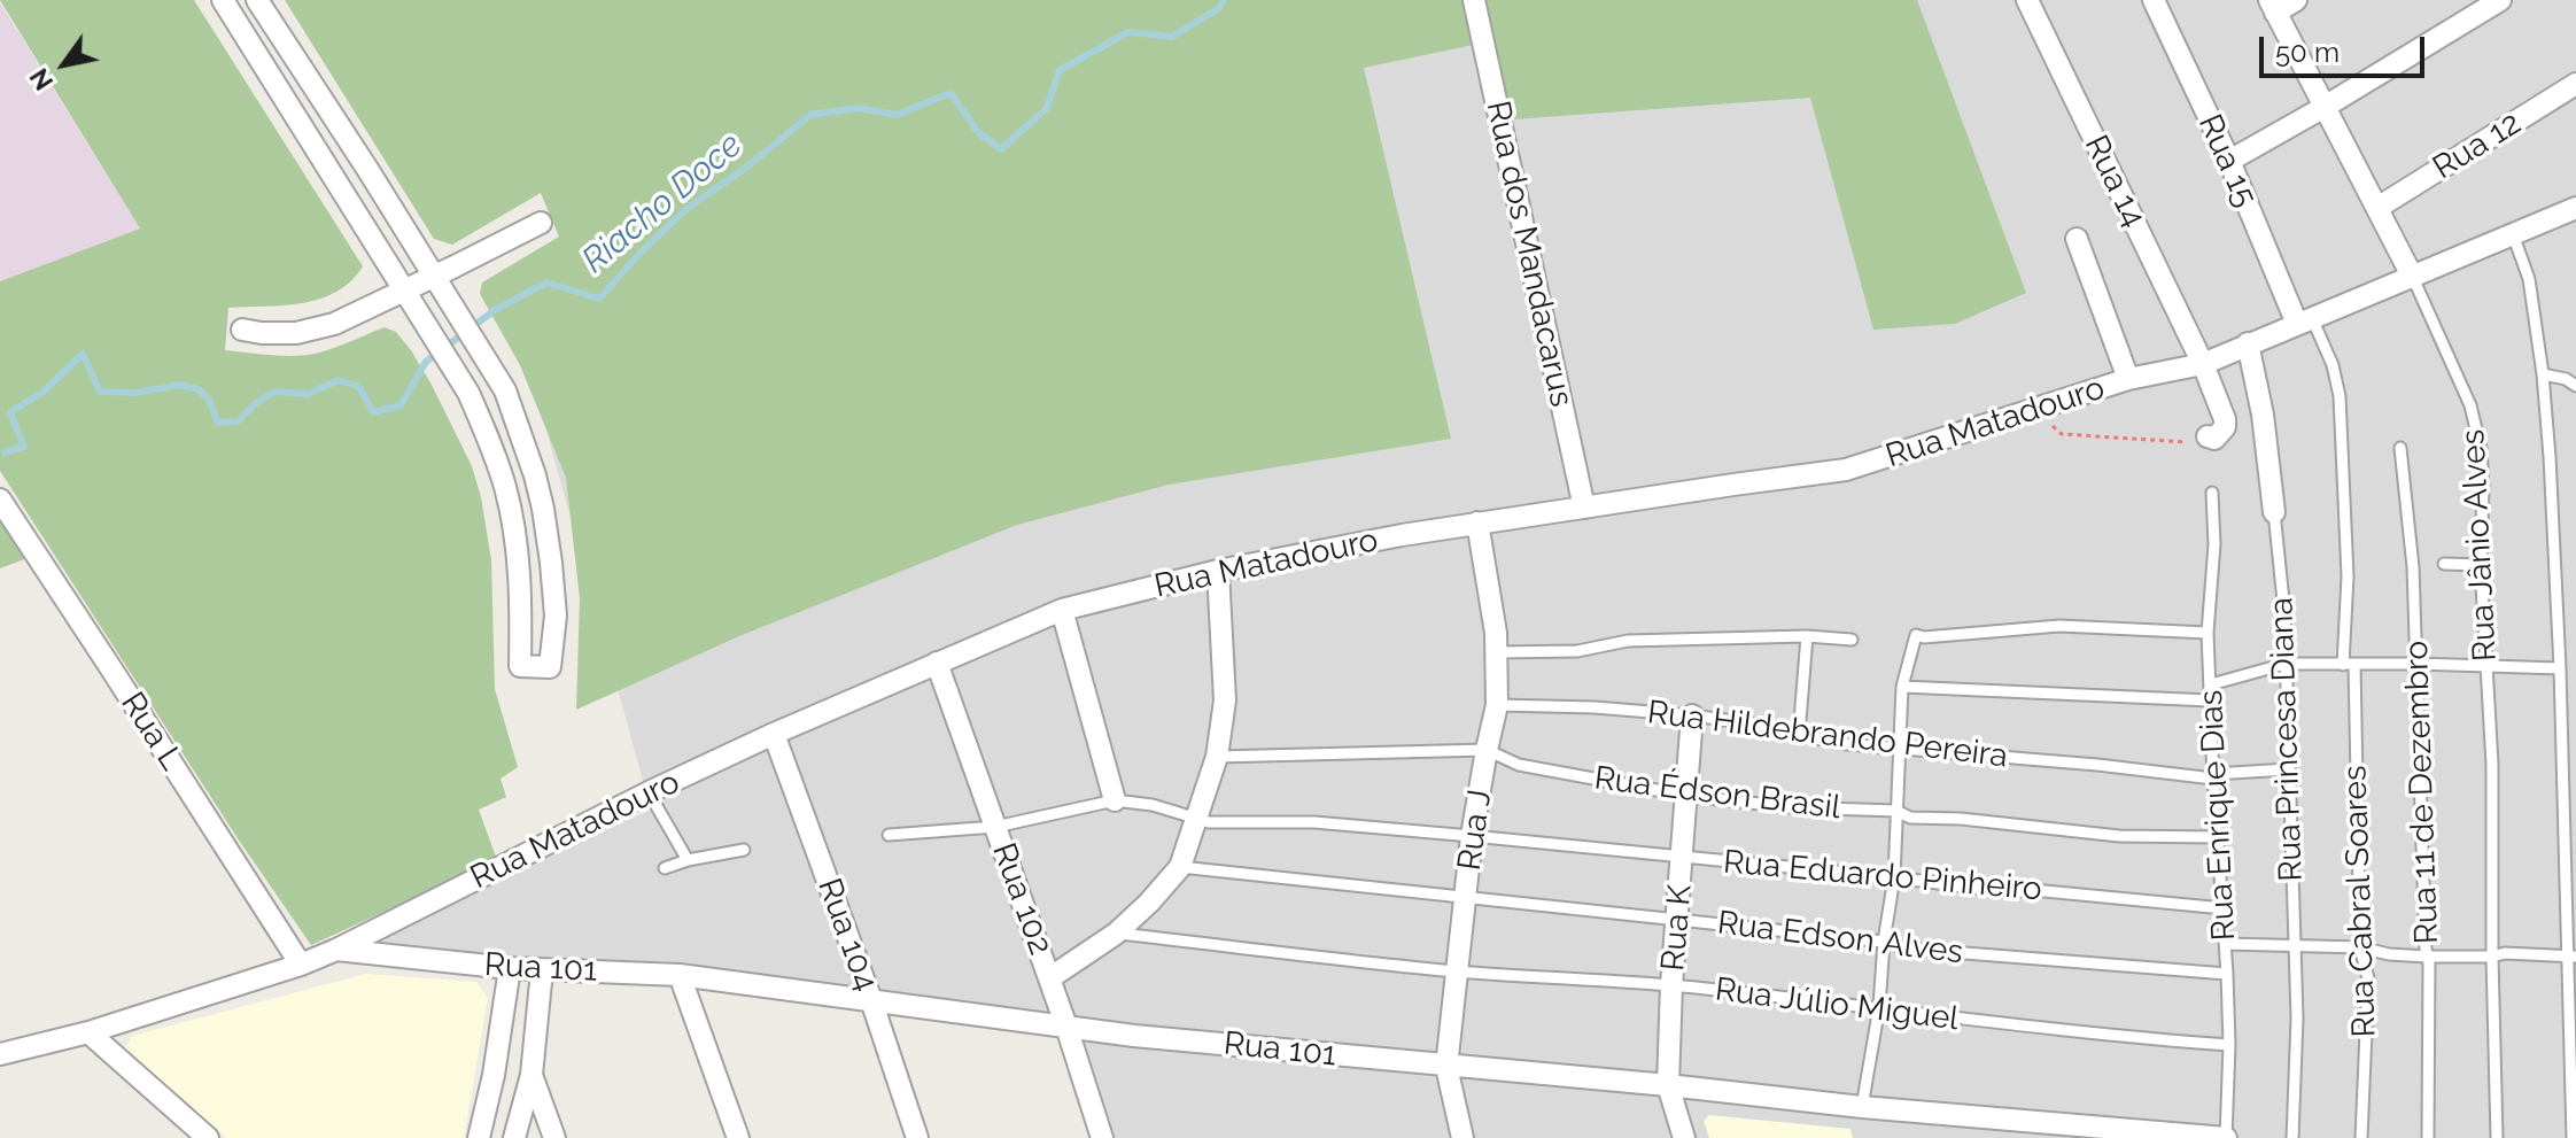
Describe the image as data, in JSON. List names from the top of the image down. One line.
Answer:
{"streets":{"street":["Rua 12","Rua 15","Rua 14","Rua dos Mandacarus","Rua Matadouro","Rua Jânio Alves","Rua L","Rua Princesa Diana","Rua J","Rua 102","Rua K","Rua 104","Rua 101"],"lane":["Rua Hildebrando Pereira","Rua 11 de Dezembro","Rua Édson Brasil","Rua Enrique Dias","Rua Eduardo Pinheiro","Rua Cabral Soares","Rua Edson Alves","Rua Júlio Miguel"]},"crossings":[["Rua 12","Rua Jânio Alves"],["Rua 15","Rua Matadouro"],["Rua 15","Rua Cabral Soares"],["Rua 14","Rua Matadouro"],["Rua dos Mandacarus","Rua Matadouro"],["Rua Matadouro","Rua Jânio Alves"],["Rua Matadouro","Rua L"],["Rua Matadouro","Rua Princesa Diana"],["Rua Matadouro","Rua J"],["Rua Matadouro","Rua 102"],["Rua Matadouro","Rua Cabral Soares"],["Rua Matadouro","Rua 104"],["Rua Matadouro","Rua 101"],["Rua Hildebrando Pereira","Rua Princesa Diana"],["Rua Hildebrando Pereira","Rua Enrique Dias"],["Rua Hildebrando Pereira","Rua J"],["Rua Hildebrando Pereira","Rua K"],["Rua Édson Brasil","Rua Enrique Dias"],["Rua Édson Brasil","Rua J"],["Rua Édson Brasil","Rua K"],["Rua Enrique Dias","Rua Eduardo Pinheiro"],["Rua Enrique Dias","Rua Edson Alves"],["Rua Enrique Dias","Rua 101"],["Rua Enrique Dias","Rua Júlio Miguel"],["Rua J","Rua Eduardo Pinheiro"],["Rua J","Rua Edson Alves"],["Rua J","Rua 101"],["Rua J","Rua Júlio Miguel"],["Rua Eduardo Pinheiro","Rua 102"],["Rua Eduardo Pinheiro","Rua K"],["Rua 102","Rua 101"],["Rua K","Rua Edson Alves"],["Rua K","Rua 101"],["Rua K","Rua Júlio Miguel"],["Rua 104","Rua 101"]],"water":["Riacho Doce"],"scale_bar":"50 m","north":"bottom left"}
